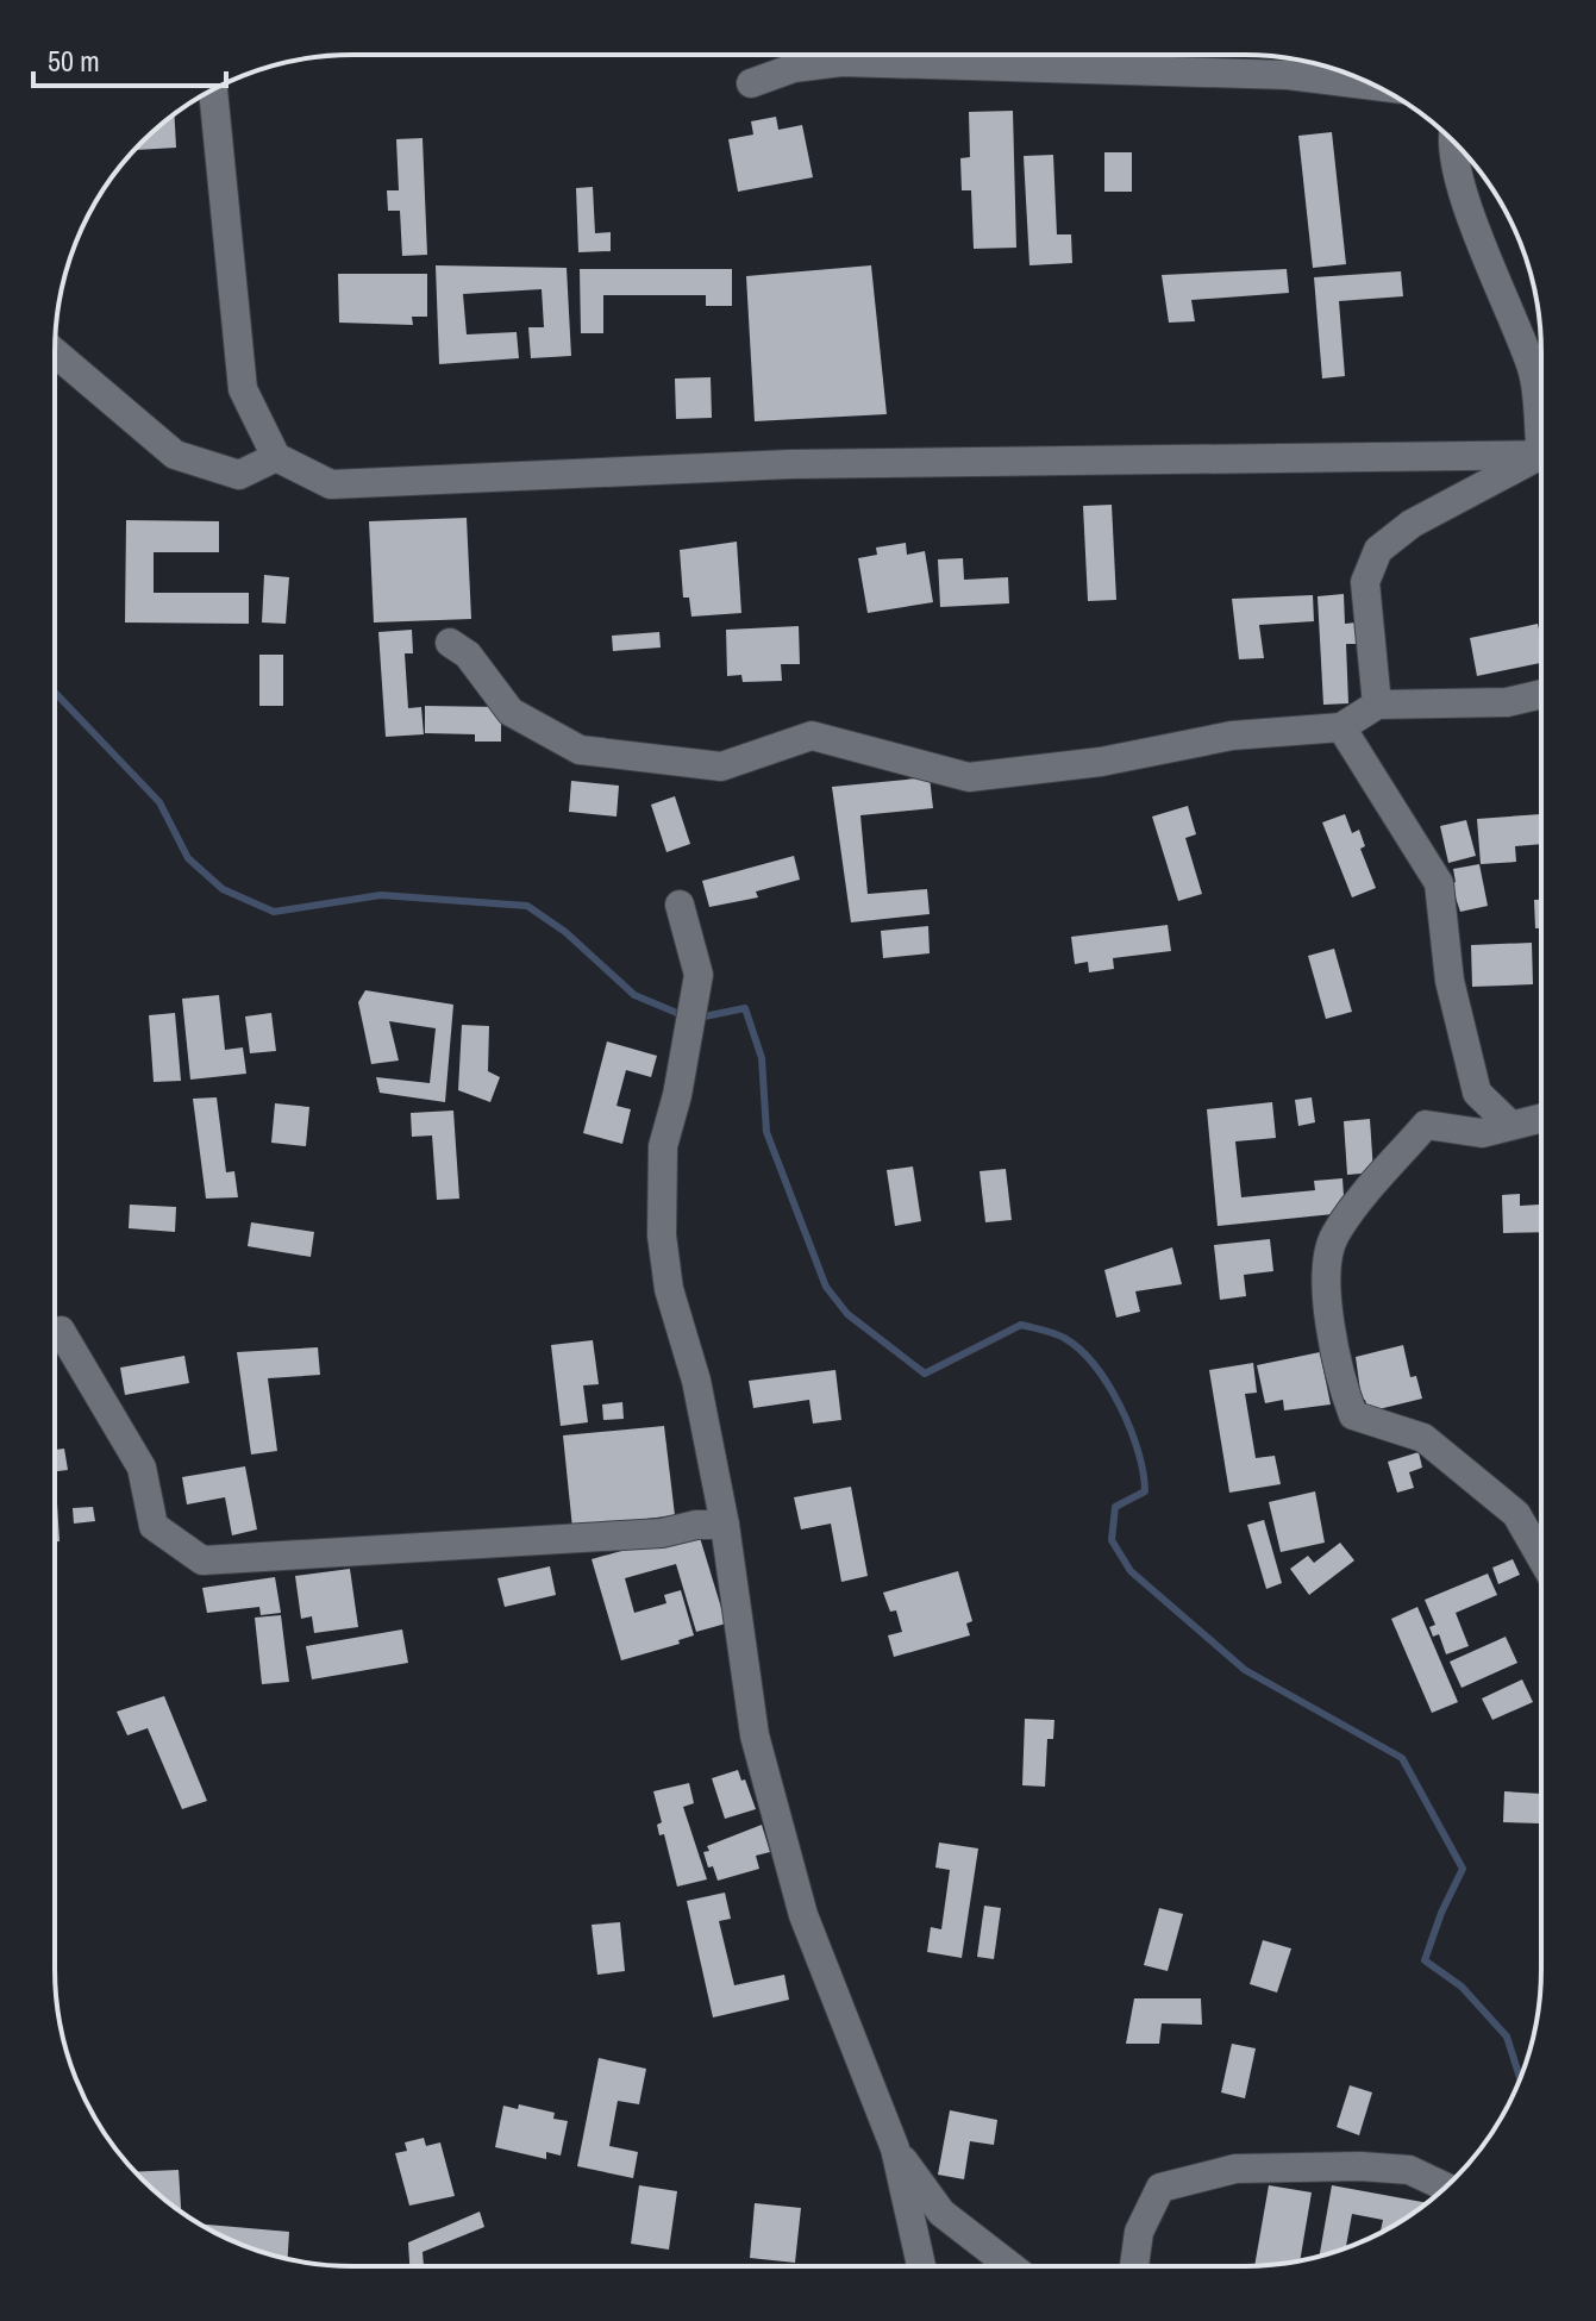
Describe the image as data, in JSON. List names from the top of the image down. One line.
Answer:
{"scale_bar":"50 m"}
